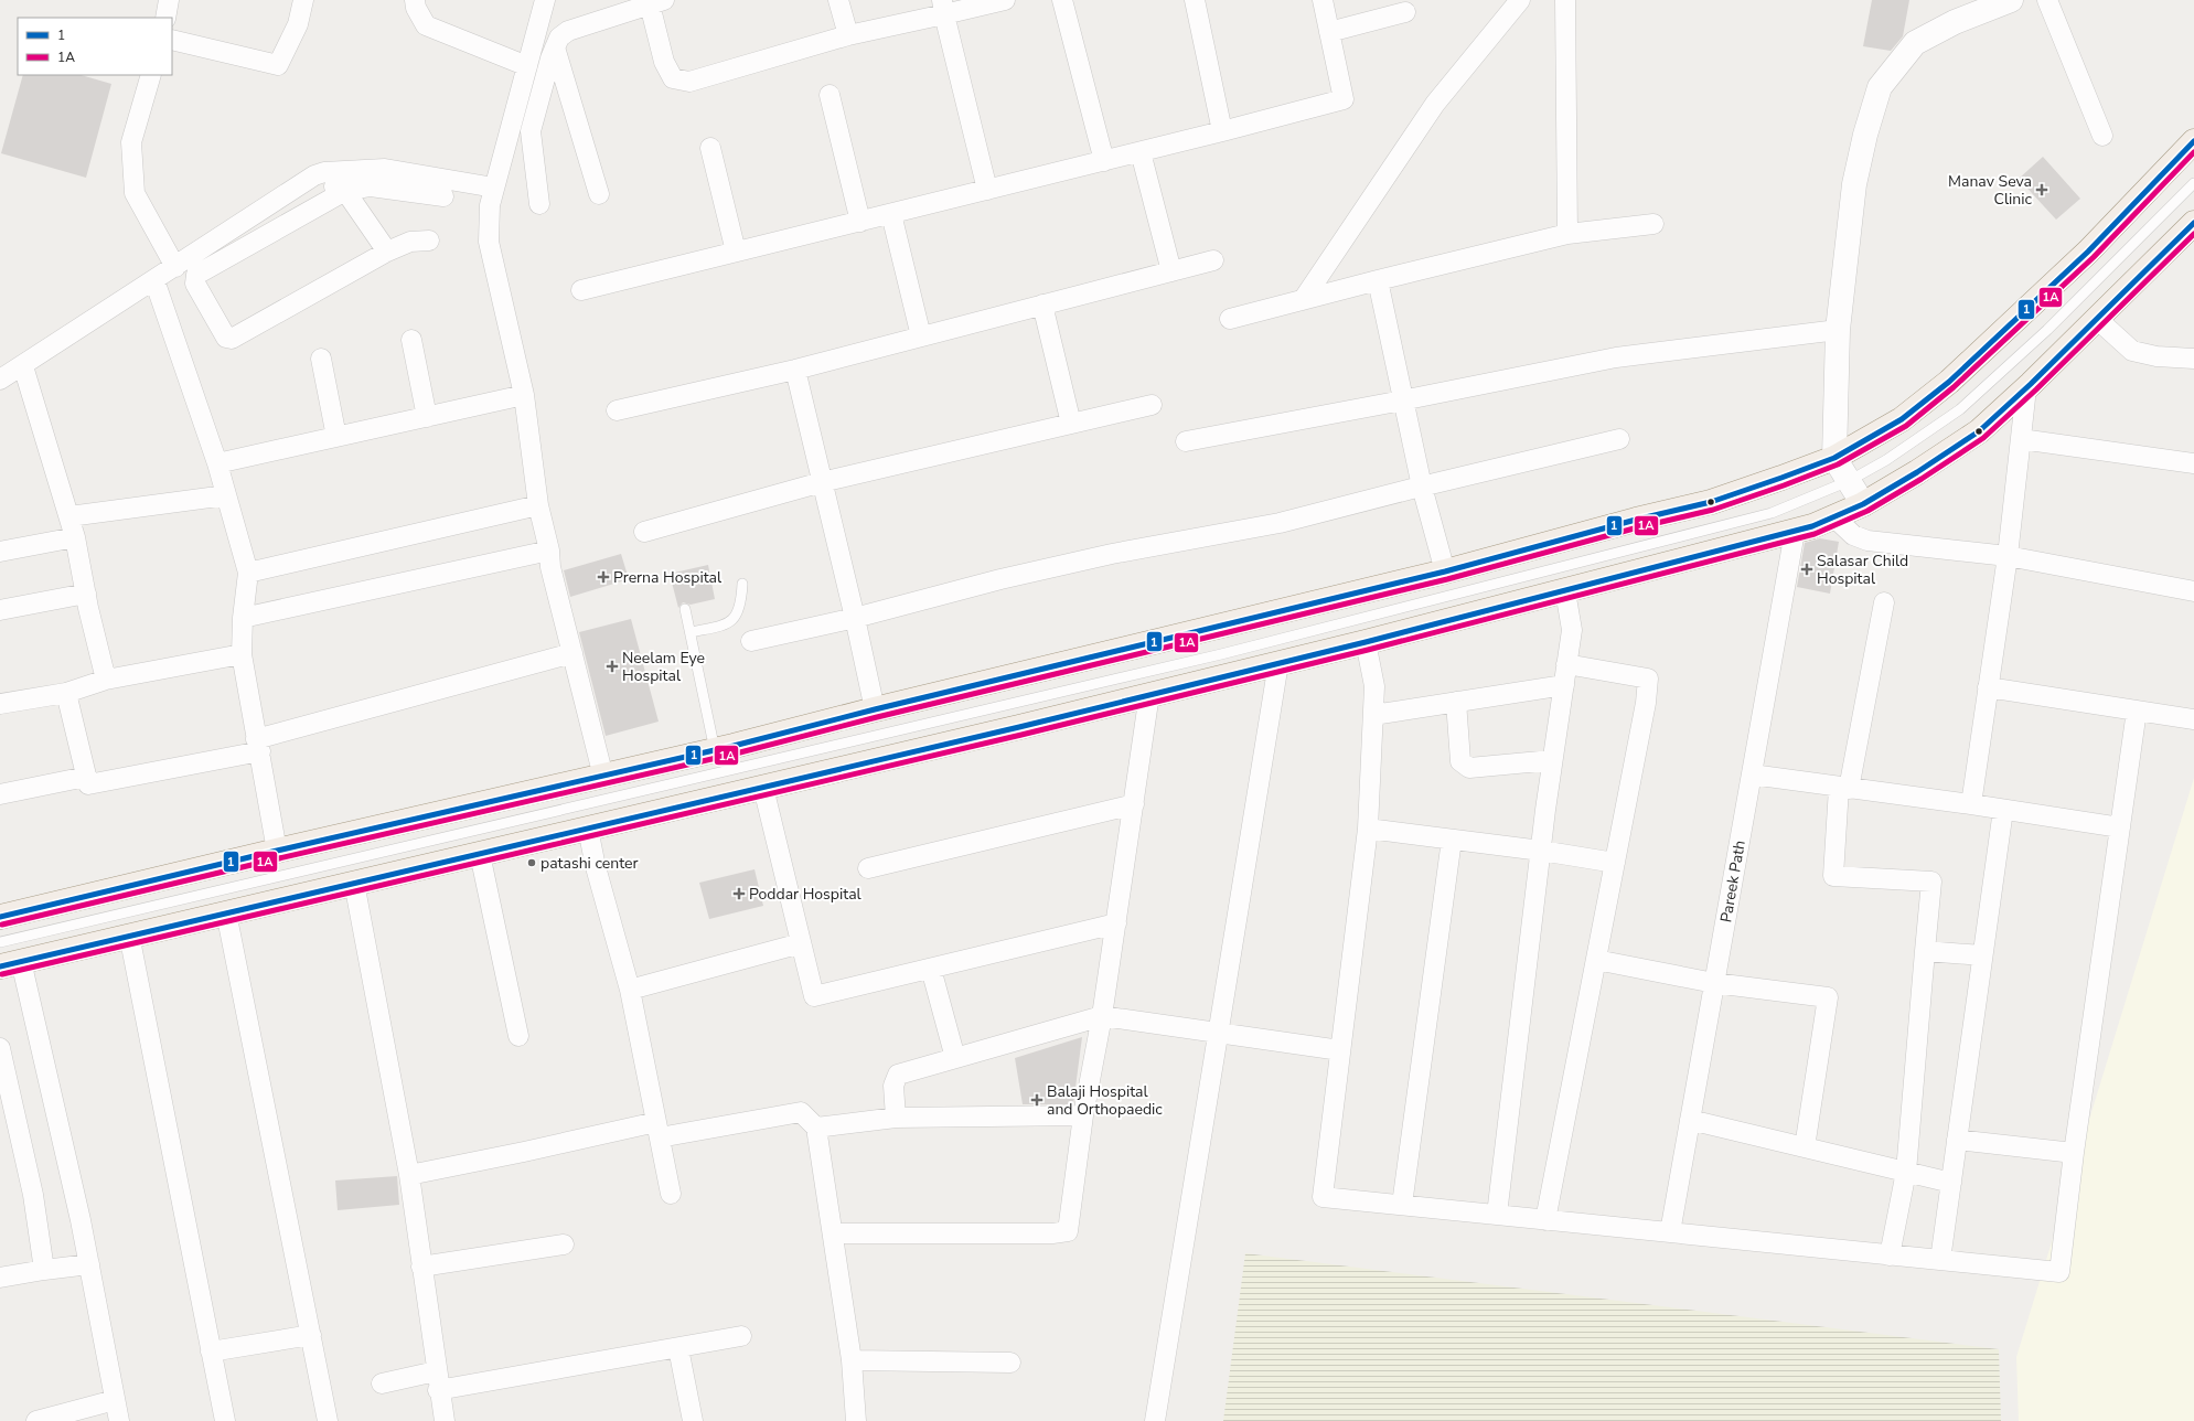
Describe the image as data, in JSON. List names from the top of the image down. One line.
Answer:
{"streets":{"street":["Pareek Path"]},"places":{"health":["Manav Seva Clinic","Salasar Child Hospital","Prerna Hospital","Neelam Eye Hospital","Poddar Hospital","Balaji Hospital and Orthopaedic"],"other":["patashi center"]},"lines":["transit line 1","transit line 1A"],"legend":["1","1A"]}
